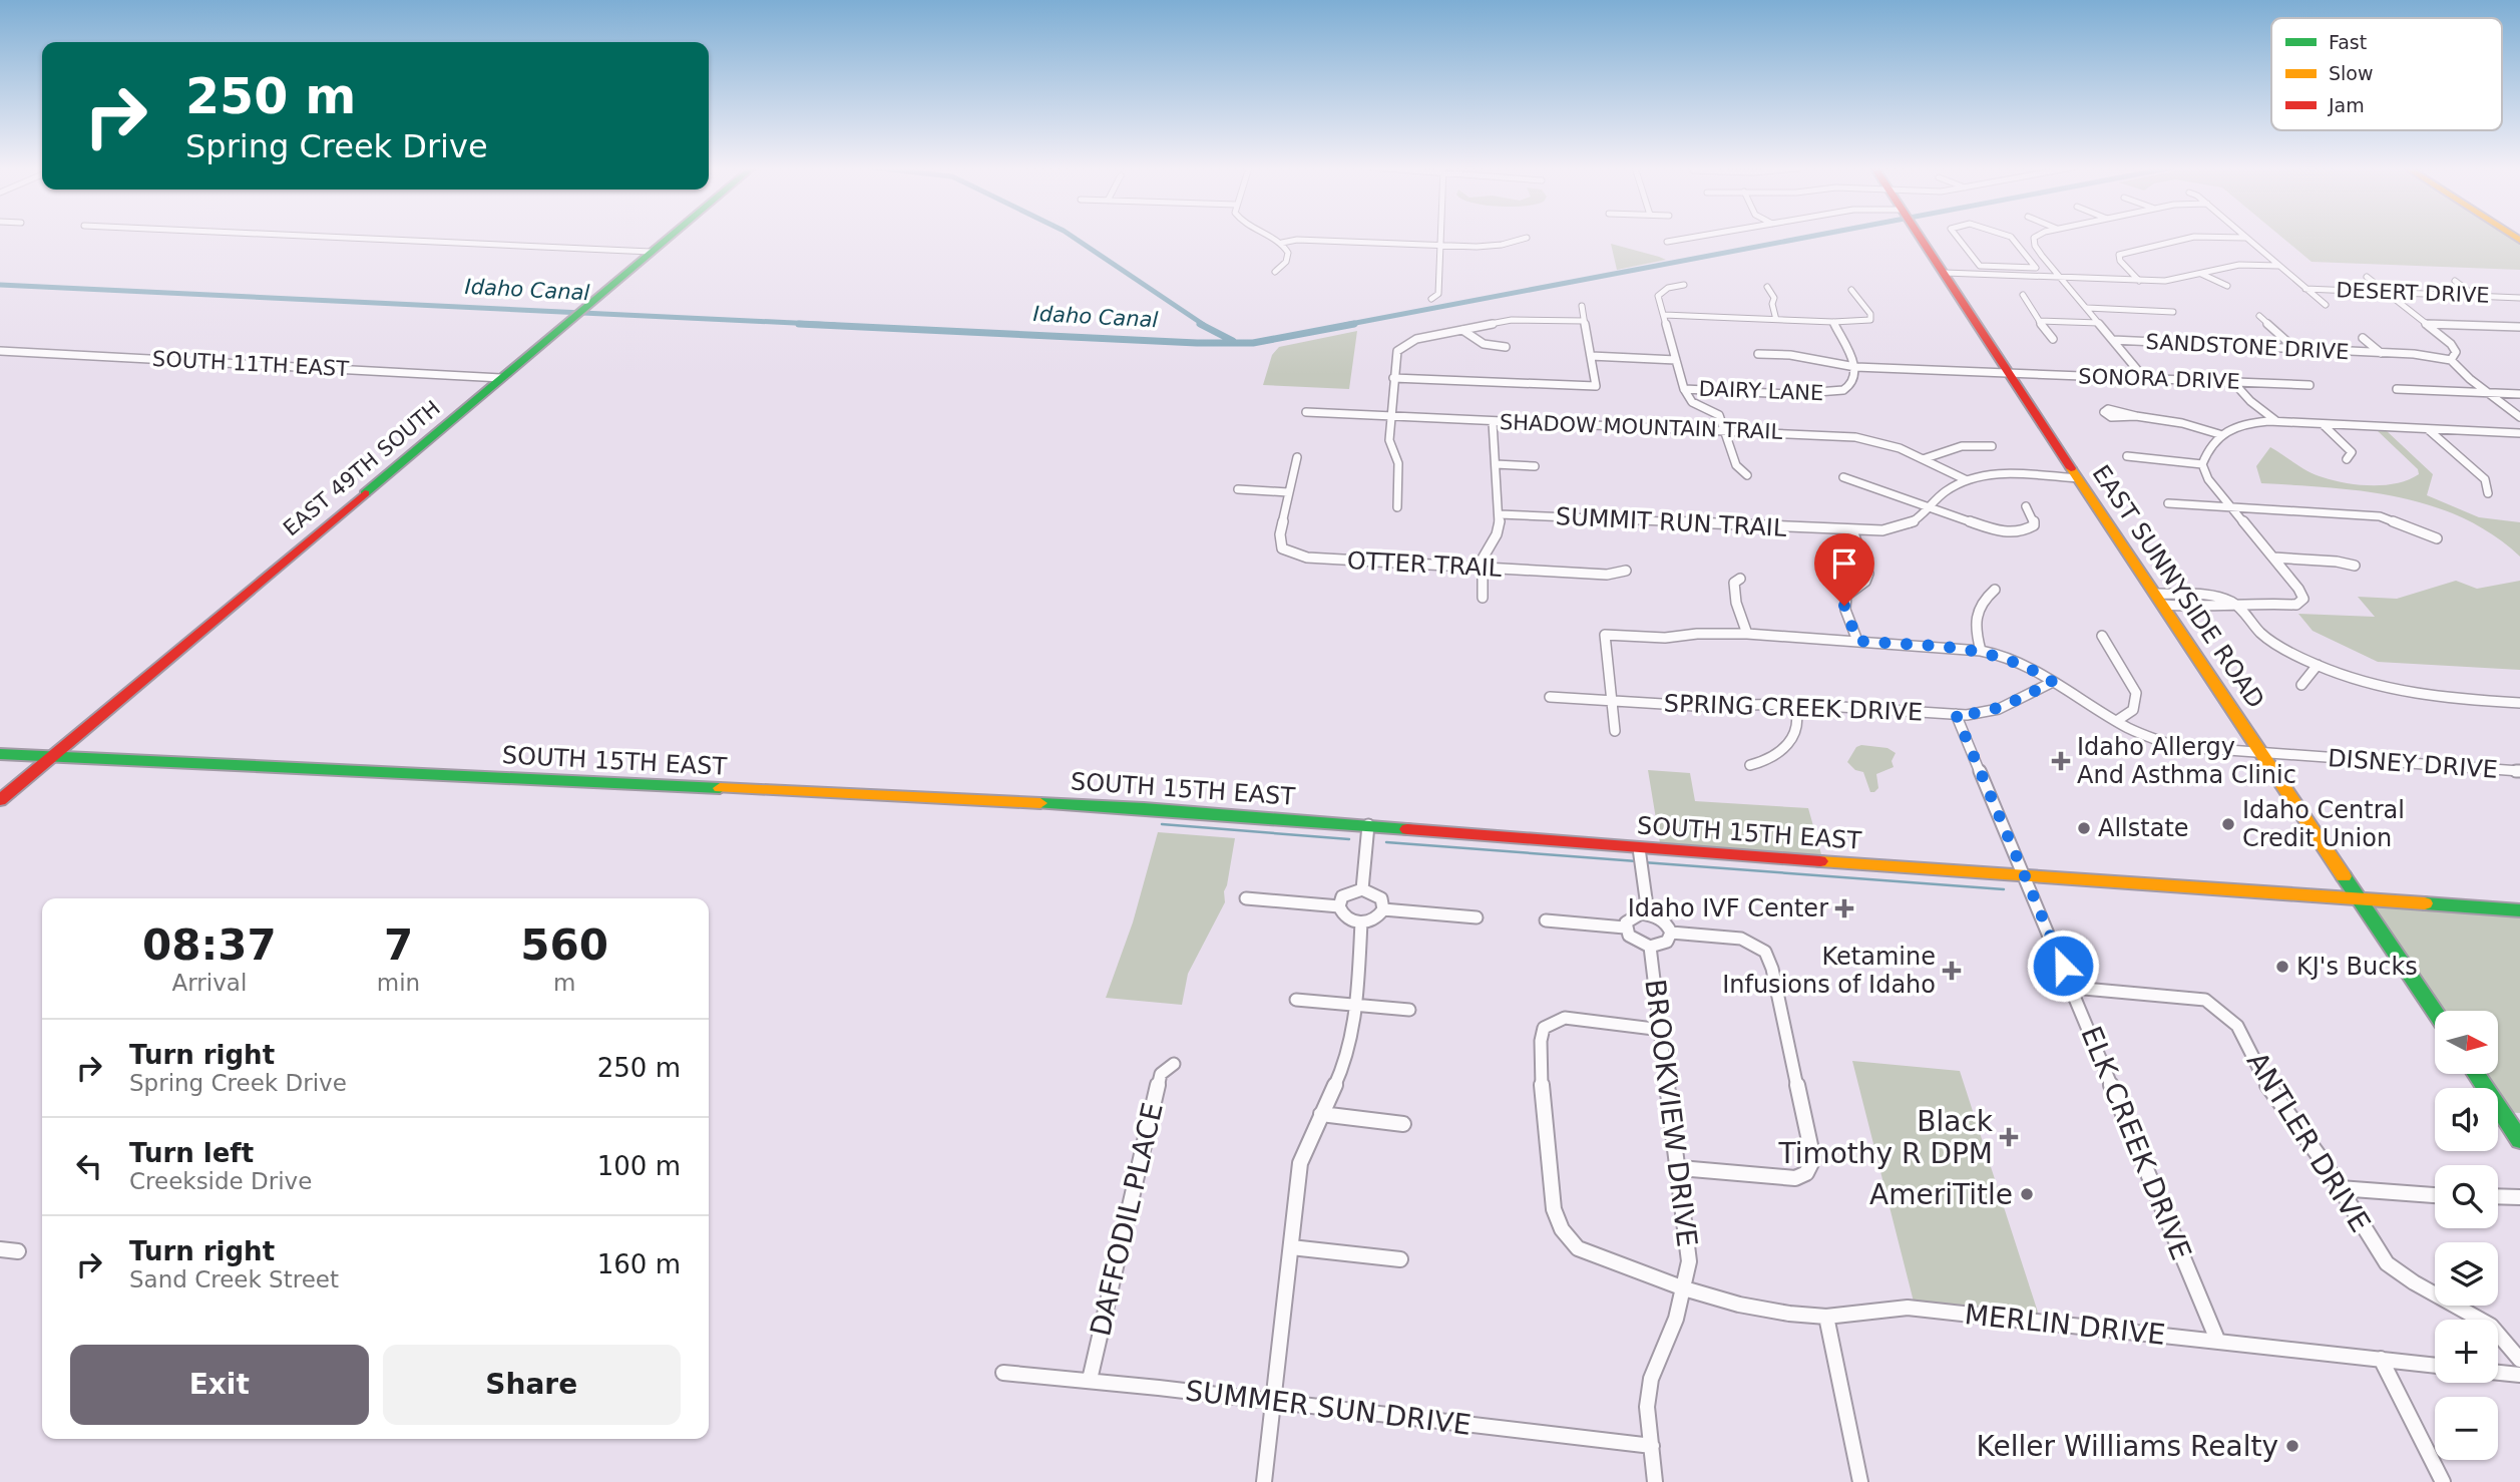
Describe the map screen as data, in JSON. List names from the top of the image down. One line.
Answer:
{"streets":{"main road":["EAST 49TH SOUTH","EAST SUNNYSIDE ROAD","SOUTH 15TH EAST"],"street":["DESERT DRIVE","SANDSTONE DRIVE","SOUTH 11TH EAST","SONORA DRIVE","DAIRY LANE","SHADOW MOUNTAIN TRAIL","SUMMIT RUN TRAIL","OTTER TRAIL","SPRING CREEK DRIVE","DISNEY DRIVE","BROOKVIEW DRIVE","ANTLER DRIVE","ELK CREEK DRIVE","DAFFODIL PLACE","MERLIN DRIVE","SUMMER SUN DRIVE"]},"crossings":[["SOUTH 11TH EAST","EAST 49TH SOUTH"],["SONORA DRIVE","DAIRY LANE"],["SONORA DRIVE","EAST SUNNYSIDE ROAD"],["SHADOW MOUNTAIN TRAIL","SUMMIT RUN TRAIL"],["EAST 49TH SOUTH","SOUTH 15TH EAST"],["SUMMIT RUN TRAIL","EAST SUNNYSIDE ROAD"],["EAST SUNNYSIDE ROAD","SOUTH 15TH EAST"],["EAST SUNNYSIDE ROAD","DISNEY DRIVE"],["SPRING CREEK DRIVE","DISNEY DRIVE"],["SPRING CREEK DRIVE","ELK CREEK DRIVE"],["SOUTH 15TH EAST","ELK CREEK DRIVE"],["BROOKVIEW DRIVE","MERLIN DRIVE"],["BROOKVIEW DRIVE","SUMMER SUN DRIVE"],["ANTLER DRIVE","ELK CREEK DRIVE"],["ELK CREEK DRIVE","MERLIN DRIVE"],["DAFFODIL PLACE","SUMMER SUN DRIVE"]],"water":["Idaho Canal"],"places":{"health":["Idaho Allergy And Asthma Clinic","Idaho IVF Center","Ketamine Infusions of Idaho","Black Timothy R DPM"],"other":["Idaho Central Credit Union","Allstate","KJ's Bucks","AmeriTitle","Keller Williams Realty"]},"legend":["Fast","Slow","Jam"],"north":"right","page":{"turn":["250 m","Spring Creek Drive"],"eta":["08:37","Arrival","7","min","560","m"],"map_buttons":["+","−"],"list":[{"name":"Turn right","note":"Spring Creek Drive","value":"250 m"},{"name":"Turn left","note":"Creekside Drive","value":"100 m"},{"name":"Turn right","note":"Sand Creek Street","value":"160 m"}],"buttons":["Exit","Share"]}}
